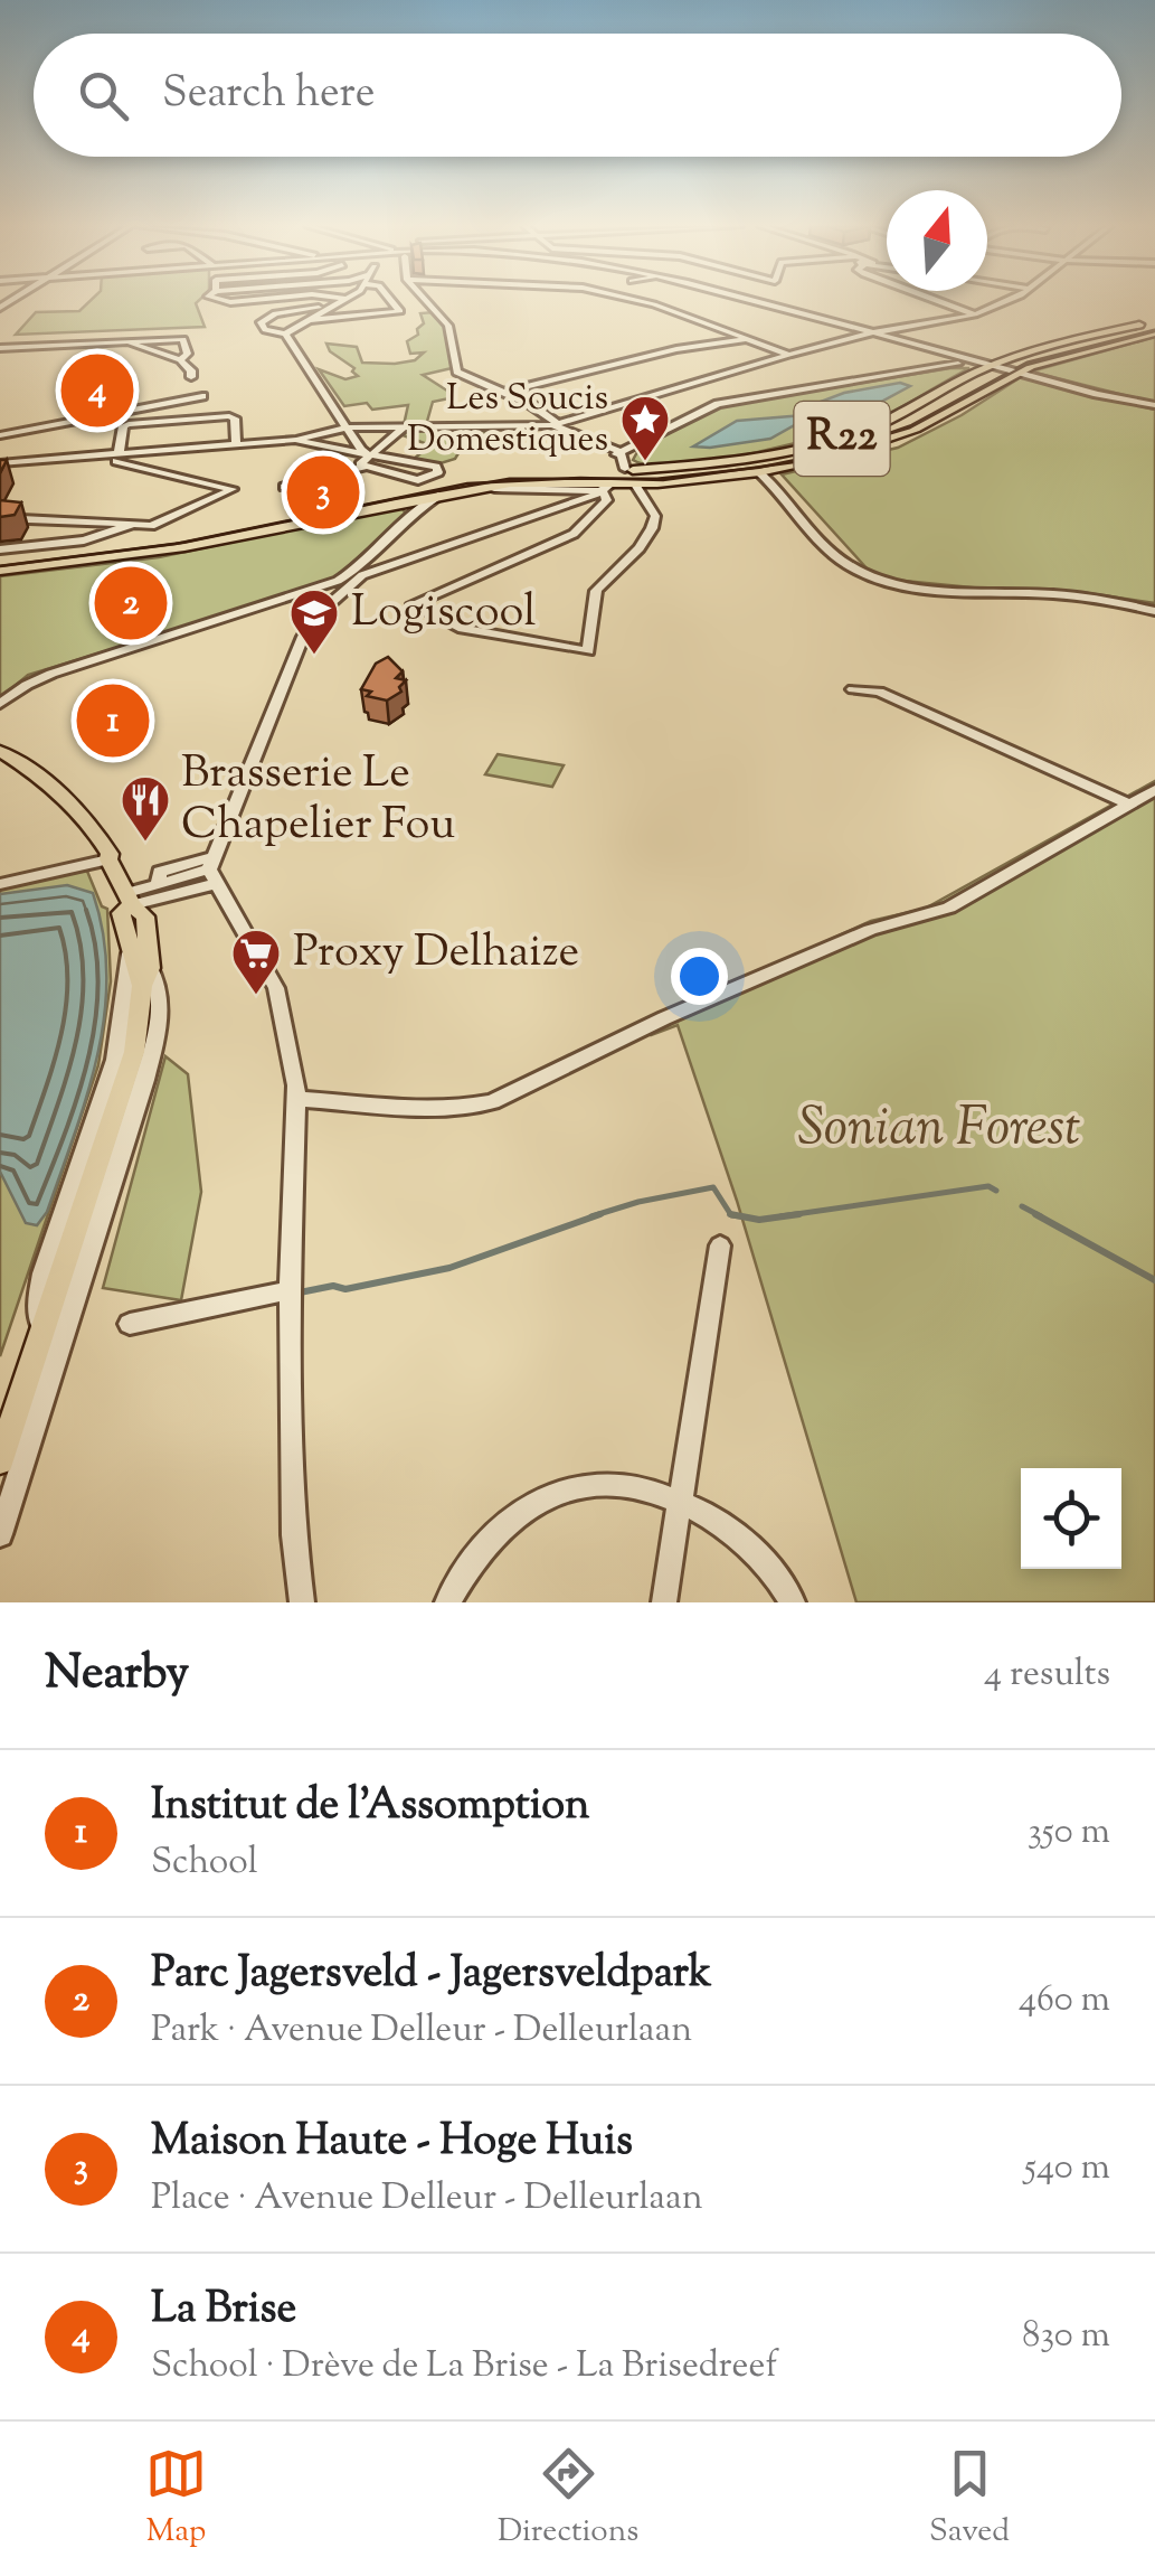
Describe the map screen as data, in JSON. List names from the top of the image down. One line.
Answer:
{"streets":{"main road":["R22"]},"parks":["Sonian Forest"],"places":{"place":["Les Soucis Domestiques"],"school or university":["Logiscool"],"restaurant":["Brasserie Le Chapelier Fou"],"supermarket":["Proxy Delhaize"]},"north":"top","page":{"search":"Search here","pins":["4","3","2","1"],"heading":["Nearby","4 results"],"list":[{"mark":"1","name":"Institut de l'Assomption","note":"School","value":"350 m"},{"mark":"2","name":"Parc Jagersveld - Jagersveldpark","note":"Park · Avenue Delleur - Delleurlaan","value":"460 m"},{"mark":"3","name":"Maison Haute - Hoge Huis","note":"Place · Avenue Delleur - Delleurlaan","value":"540 m"},{"mark":"4","name":"La Brise","note":"School · Drève de La Brise - La Brisedreef","value":"830 m"}],"nav":["Map","Directions","Saved"]}}
